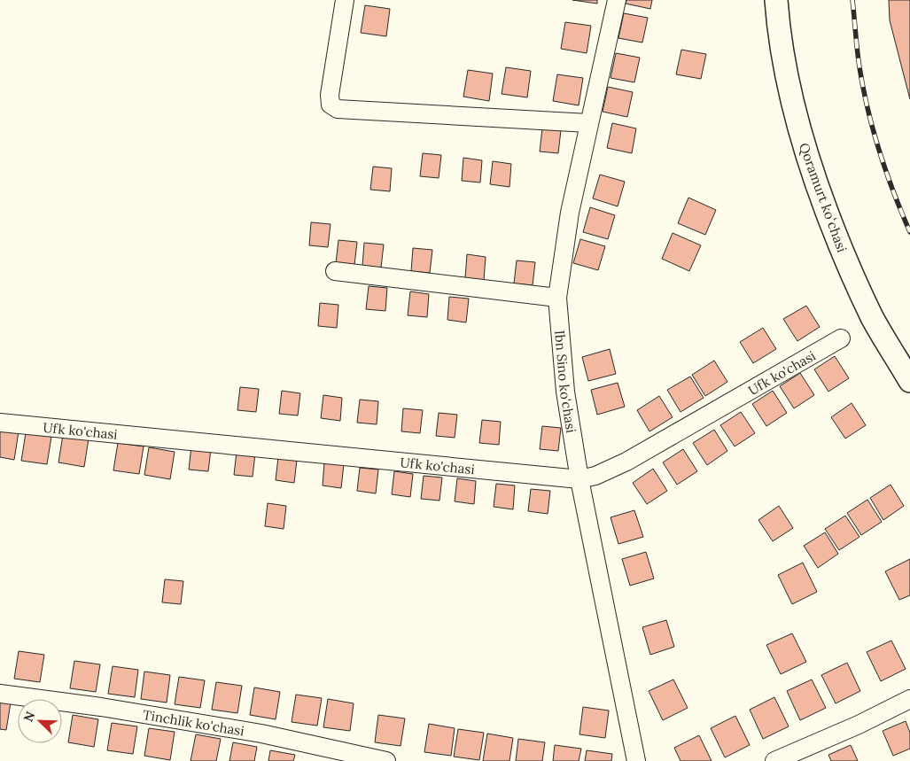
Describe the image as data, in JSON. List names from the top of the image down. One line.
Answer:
{"streets":{"main road":["Qoramurt koʻchasi"],"street":["Ufk ko'chasi","Ibn Sino ko'chasi","Tinchlik ko'chasi"]},"crossings":[["Ufk ko'chasi","Ibn Sino ko'chasi"]],"north":"top left"}
